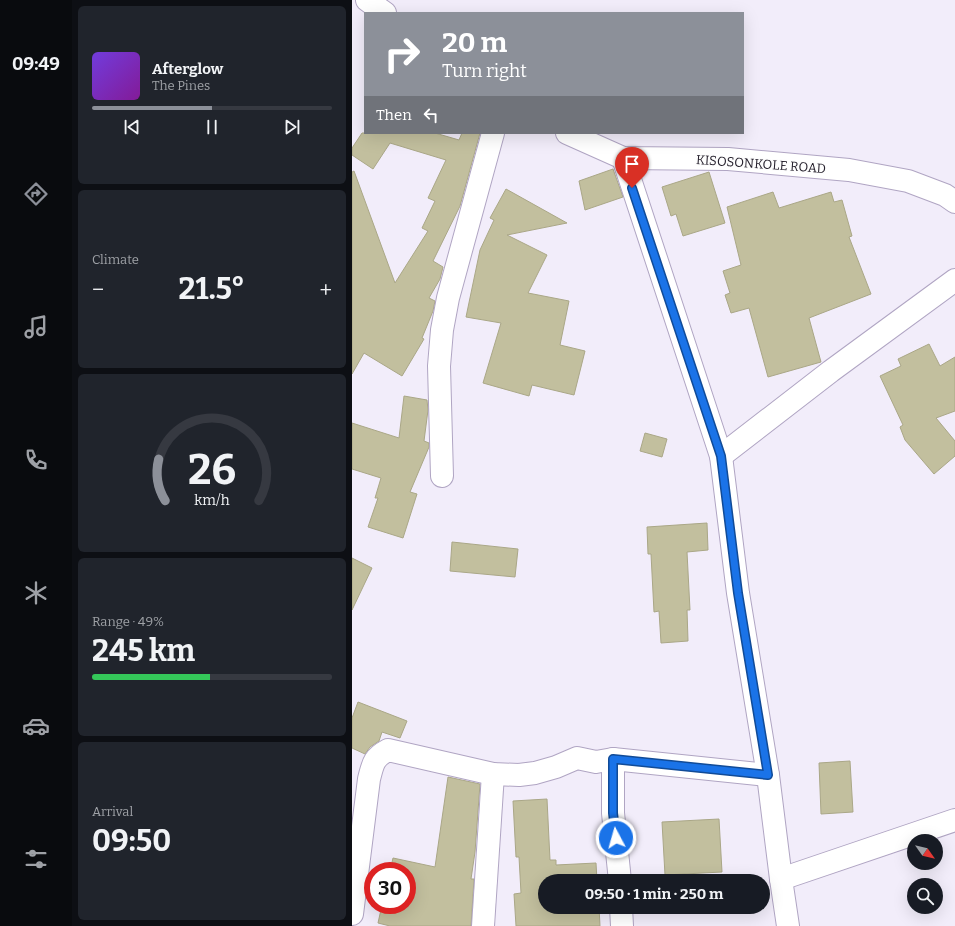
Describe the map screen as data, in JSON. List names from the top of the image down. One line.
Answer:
{"streets":{"street":["KISOSONKOLE ROAD"]},"north":"bottom right","page":{"tabs":"09:49","turn":["20 m","Turn right"],"song":["Afterglow","The Pines"],"then":"Then","tile":["Climate",["Range · 49%","245 km"],["Arrival","09:50"]],"heat":["−","21.5°","+"],"limit":"30","trip":"09:50 · 1 min · 250 m","gauge":["26","km/h"]}}
